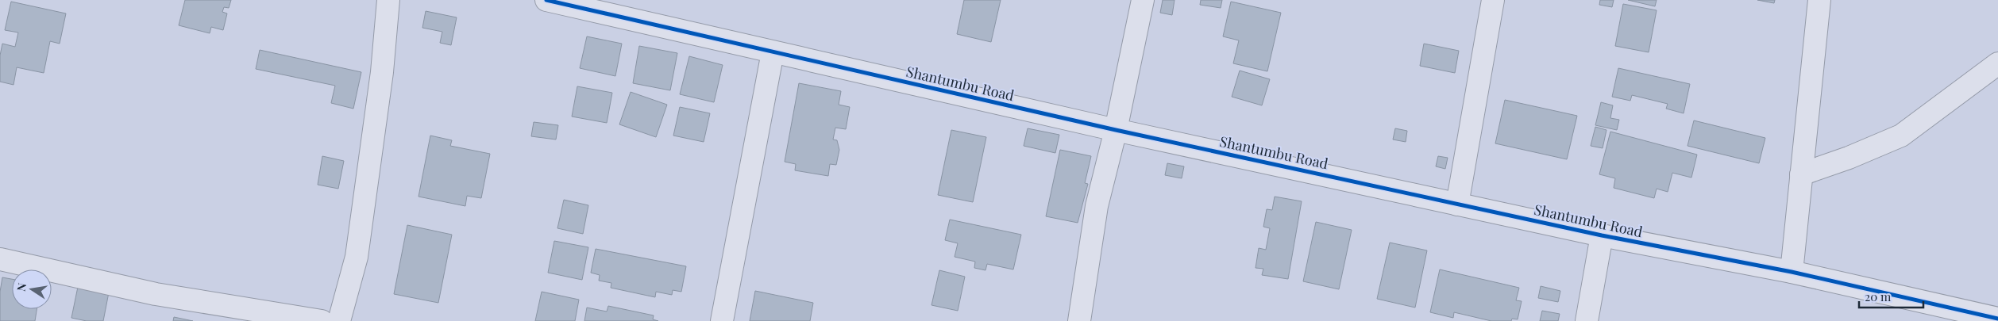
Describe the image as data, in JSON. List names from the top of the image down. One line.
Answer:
{"streets":{"street":["Shantumbu Road"]},"scale_bar":"20 m","north":"left"}
